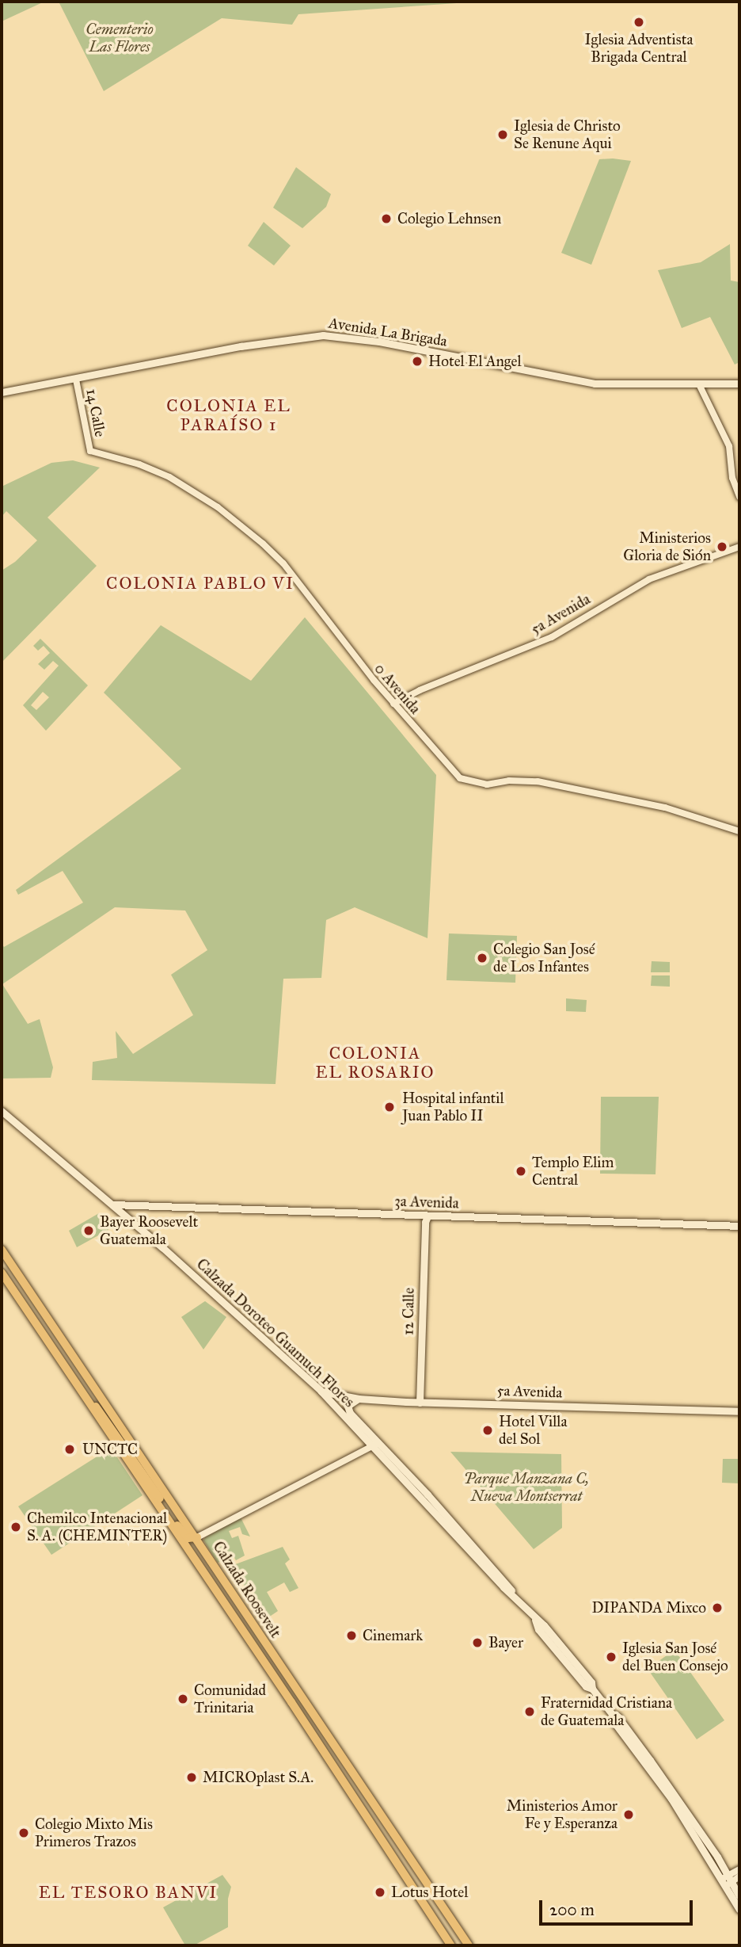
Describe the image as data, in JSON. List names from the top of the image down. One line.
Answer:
{"streets":{"highway":["Calzada Roosevelt"],"main road":["Avenida La Brigada","5a Avenida","3a Avenida","12 Calle","Calzada Doroteo Guamuch Flores"],"street":["14 Calle","0 Avenida"]},"crossings":[["Avenida La Brigada","14 Calle"],["14 Calle","0 Avenida"],["5a Avenida","0 Avenida"],["5a Avenida","12 Calle"],["5a Avenida","Calzada Doroteo Guamuch Flores"],["3a Avenida","12 Calle"],["3a Avenida","Calzada Doroteo Guamuch Flores"]],"districts":["COLONIA EL PARAÍSO 1","COLONIA PABLO VI","COLONIA EL ROSARIO","EL TESORO BANVI"],"parks":["Cementerio Las Flores","Parque Manzana C, Nueva Montserrat"],"places":["Iglesia Adventista Brigada Central","Iglesia de Christo Se Renune Aqui","Colegio Lehnsen","Hotel El Angel","Ministerios Gloria de Sión","Colegio San José de Los Infantes","Hospital infantil Juan Pablo II","Templo Elim Central","Bayer Roosevelt Guatemala","Hotel Villa del Sol","UNCTC","Chemilco Intenacional S. A. (CHEMINTER)","DIPANDA Mixco","Cinemark","Bayer","Iglesia San José del Buen Consejo","Comunidad Trinitaria","Fraternidad Cristiana de Guatemala","MICROplast S.A.","Ministerios Amor Fe y Esperanza","Colegio Mixto Mis Primeros Trazos","Lotus Hotel"],"scale_bar":"200 m"}
